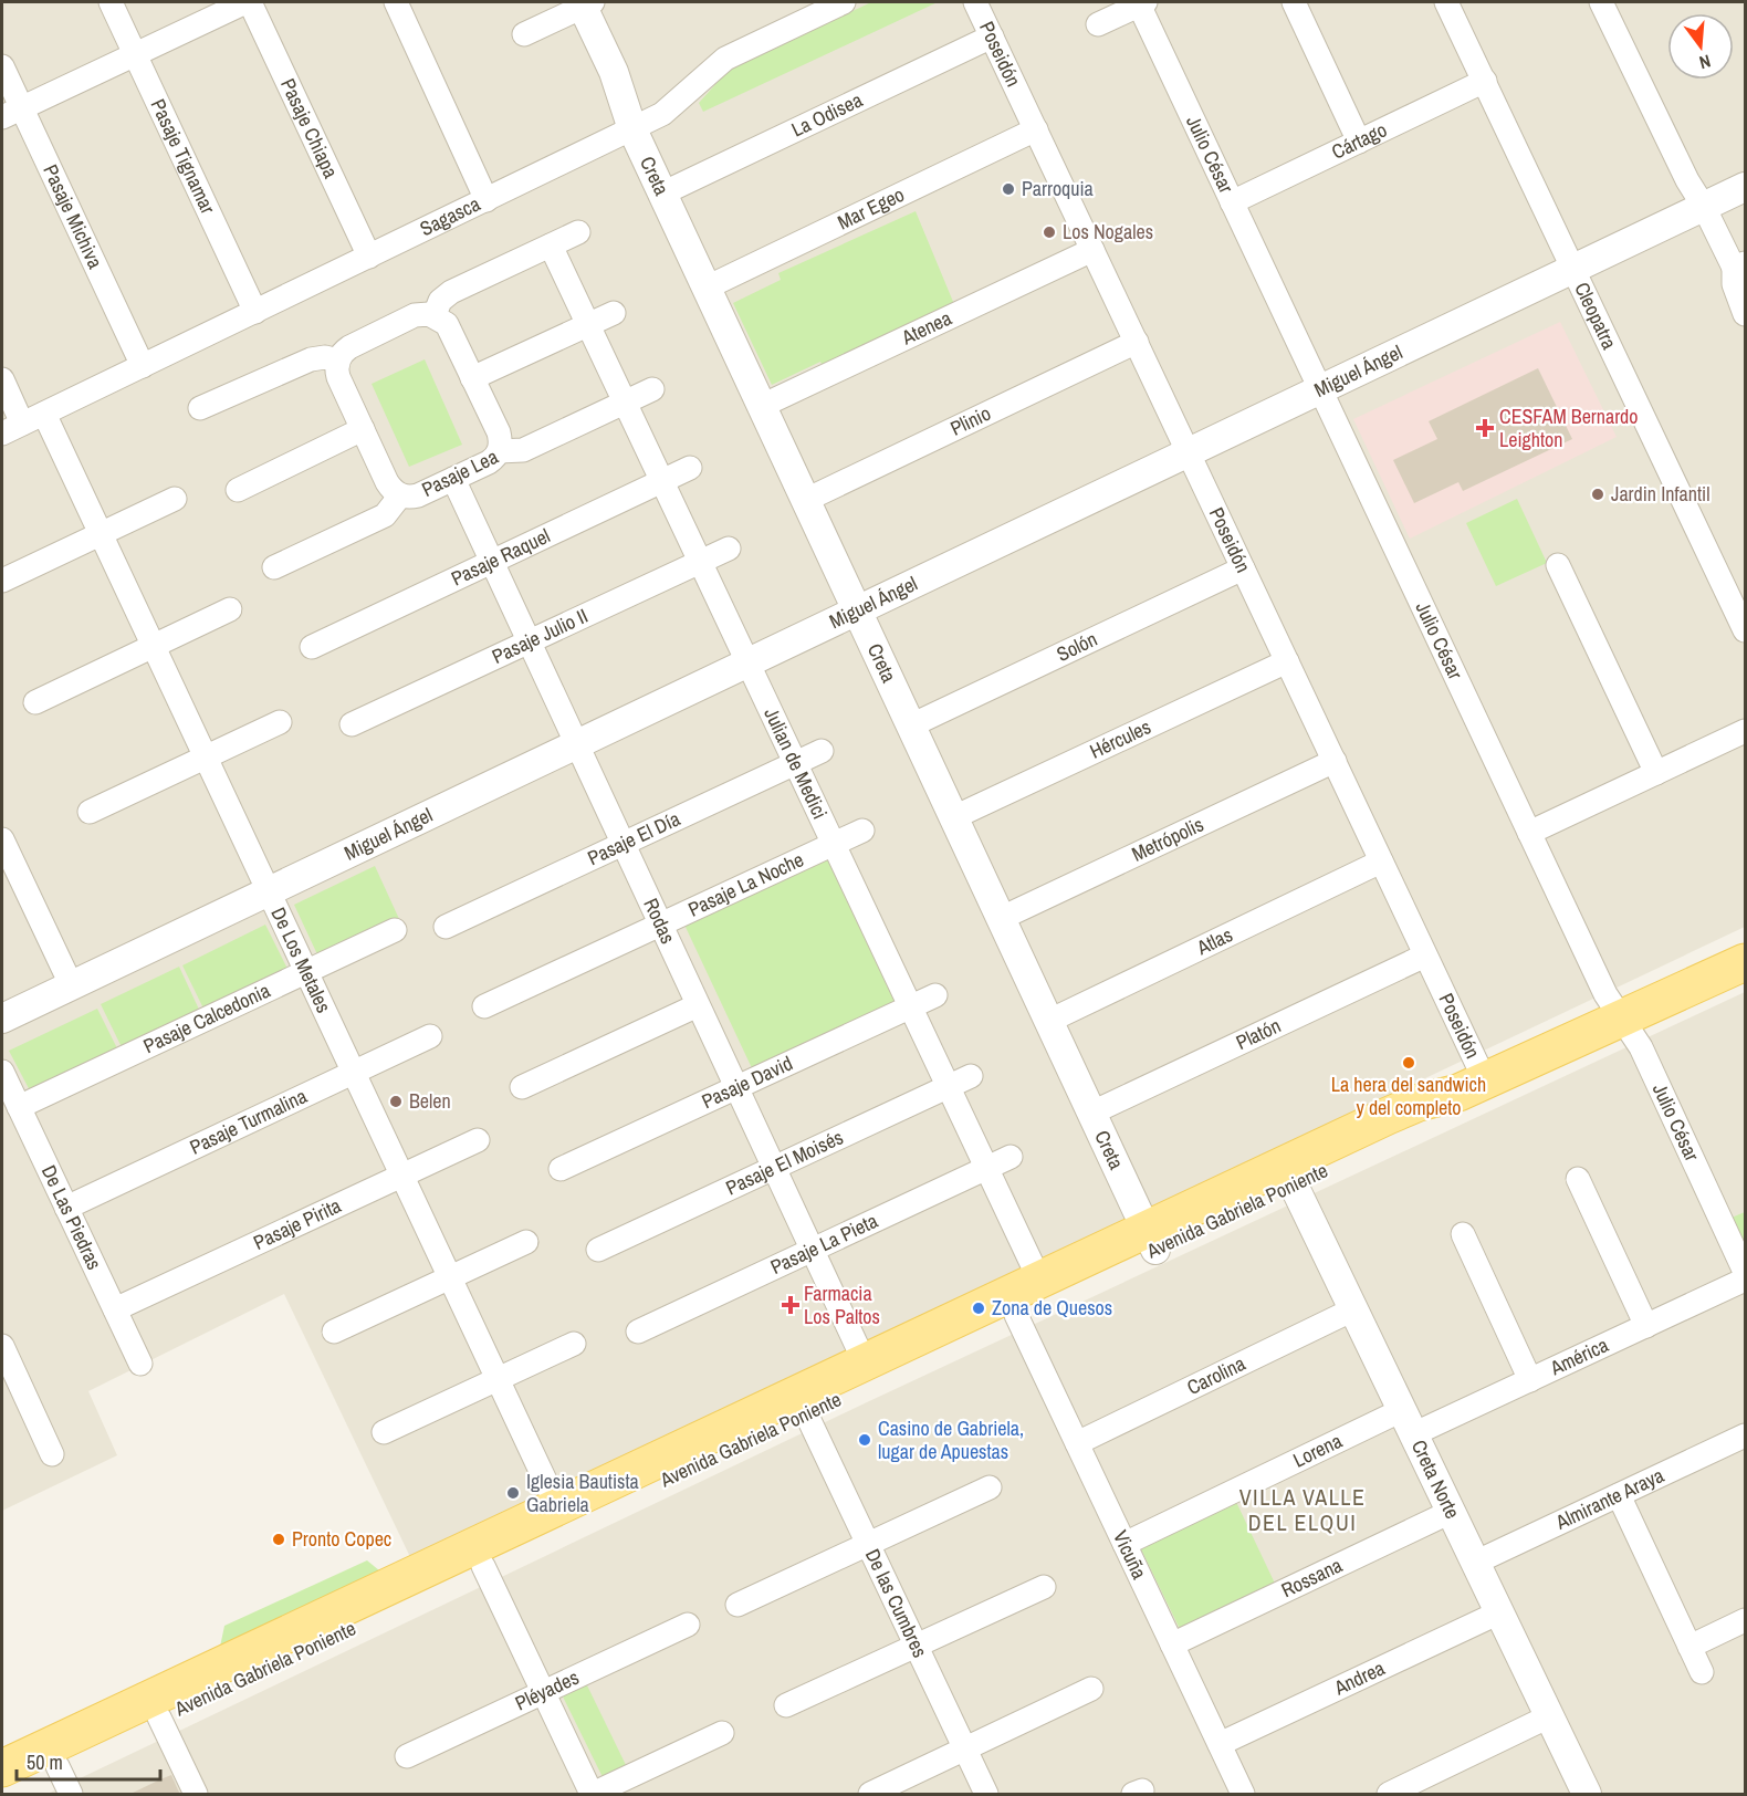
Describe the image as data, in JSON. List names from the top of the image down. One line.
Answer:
{"streets":{"main road":["Avenida Gabriela Poniente"],"street":["Poseidón","La Odisea","Pasaje Chiapa","Cártago","Julio César","Pasaje Tignamar","Creta","Mar Egeo","Pasaje Michiva","Sagasca","Cleopatra","Atenea","Miguel Ángel","Plinio","Pasaje Lea","Pasaje Raquel","Pasaje Julio II","Solón","Hércules","Julian de Medici","Pasaje El Día","Metrópolis","Pasaje La Noche","Rodas","Atlas","De Los Metales","Pasaje Calcedonia","Platón","Pasaje David","Pasaje Turmalina","Pasaje El Moisés","De Las Piedras","Pasaje Pirita","Pasaje La Pieta","América","Carolina","Lorena","Creta Norte","Almirante Araya","Vicuña","Rossana","De las Cumbres","Andrea","Pléyades"]},"crossings":[["Poseidón","La Odisea"],["Poseidón","Mar Egeo"],["Poseidón","Atenea"],["Poseidón","Miguel Ángel"],["Poseidón","Plinio"],["Poseidón","Solón"],["Poseidón","Hércules"],["Poseidón","Metrópolis"],["Poseidón","Atlas"],["Poseidón","Platón"],["Poseidón","Avenida Gabriela Poniente"],["La Odisea","Creta"],["Pasaje Chiapa","Sagasca"],["Cártago","Julio César"],["Cártago","Cleopatra"],["Julio César","Miguel Ángel"],["Julio César","Avenida Gabriela Poniente"],["Pasaje Tignamar","Sagasca"],["Creta","Mar Egeo"],["Creta","Sagasca"],["Creta","Atenea"],["Creta","Miguel Ángel"],["Creta","Plinio"],["Creta","Solón"],["Creta","Hércules"],["Creta","Metrópolis"],["Creta","Atlas"],["Creta","Platón"],["Creta","Avenida Gabriela Poniente"],["Pasaje Michiva","Sagasca"],["Sagasca","De Los Metales"],["Cleopatra","Miguel Ángel"],["Miguel Ángel","Julian de Medici"],["Miguel Ángel","Rodas"],["Miguel Ángel","De Los Metales"],["Pasaje Lea","Julian de Medici"],["Pasaje Lea","Rodas"],["Pasaje Raquel","Julian de Medici"],["Pasaje Raquel","Rodas"],["Pasaje Julio II","Julian de Medici"],["Pasaje Julio II","Rodas"],["Julian de Medici","Pasaje El Día"],["Julian de Medici","Pasaje La Noche"],["Julian de Medici","Pasaje David"],["Julian de Medici","Pasaje El Moisés"],["Julian de Medici","Avenida Gabriela Poniente"],["Julian de Medici","Pasaje La Pieta"],["Pasaje El Día","Rodas"],["Pasaje La Noche","Rodas"],["Rodas","Pasaje David"],["Rodas","Pasaje El Moisés"],["Rodas","Avenida Gabriela Poniente"],["Rodas","Pasaje La Pieta"],["De Los Metales","Pasaje Calcedonia"],["De Los Metales","Pasaje Turmalina"],["De Los Metales","Avenida Gabriela Poniente"],["De Los Metales","Pasaje Pirita"],["Pasaje Calcedonia","De Las Piedras"],["Pasaje Turmalina","De Las Piedras"],["Avenida Gabriela Poniente","Creta Norte"],["Avenida Gabriela Poniente","Vicuña"],["Avenida Gabriela Poniente","De las Cumbres"],["De Las Piedras","Pasaje Pirita"],["América","Lorena"],["América","Creta Norte"],["Carolina","Creta Norte"],["Carolina","Vicuña"],["Lorena","Creta Norte"],["Lorena","Vicuña"],["Creta Norte","Almirante Araya"],["Creta Norte","Rossana"],["Creta Norte","Andrea"],["Vicuña","Rossana"],["Vicuña","Andrea"]],"districts":["VILLA VALLE DEL ELQUI"],"places":{"other":["Parroquia","Los Nogales","Jardin Infantil","La hera del sandwich y del completo","Belen","Zona de Quesos","Casino de Gabriela, lugar de Apuestas","Iglesia Bautista Gabriela","Pronto Copec"],"health":["CESFAM Bernardo Leighton","Farmacia Los Paltos"]},"scale_bar":"50 m","north":"bottom"}
